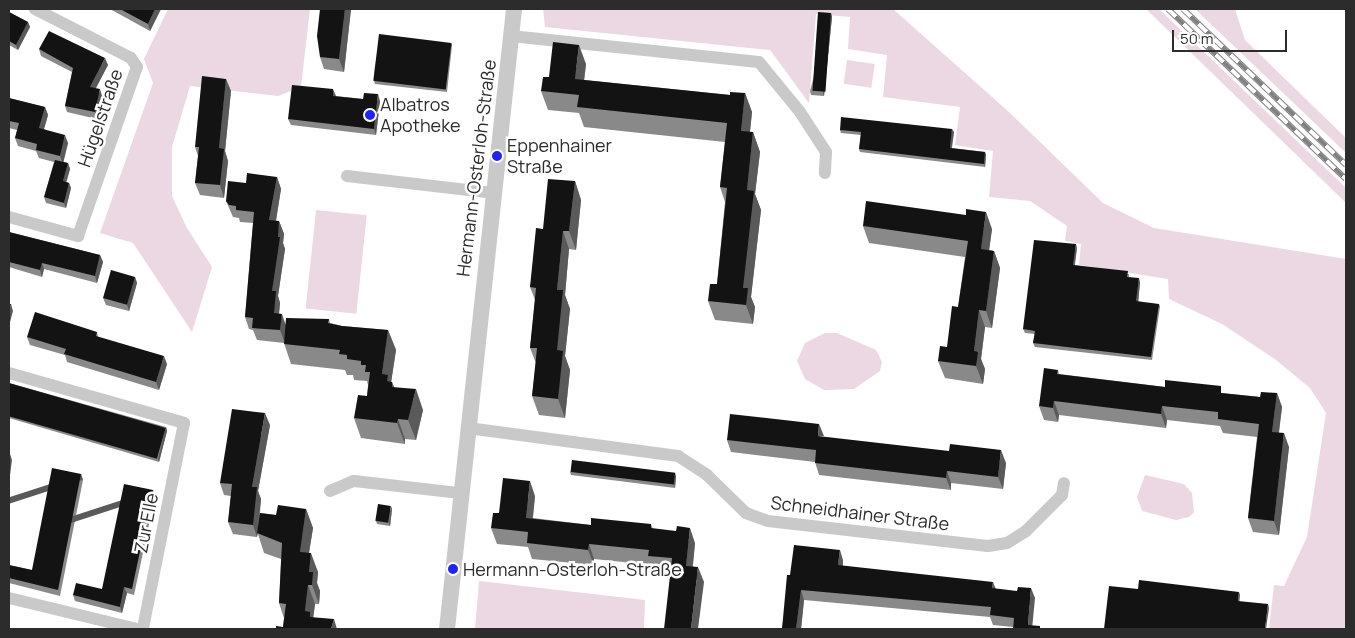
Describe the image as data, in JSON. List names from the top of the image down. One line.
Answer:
{"streets":{"street":["Hügelstraße","Hermann-Osterloh-Straße","Schneidhainer Straße","Zur Elle"]},"crossings":[["Hermann-Osterloh-Straße","Schneidhainer Straße"]],"places":["Albatros Apotheke","Eppenhainer Straße","Hermann-Osterloh-Straße"],"scale_bar":"50 m"}
